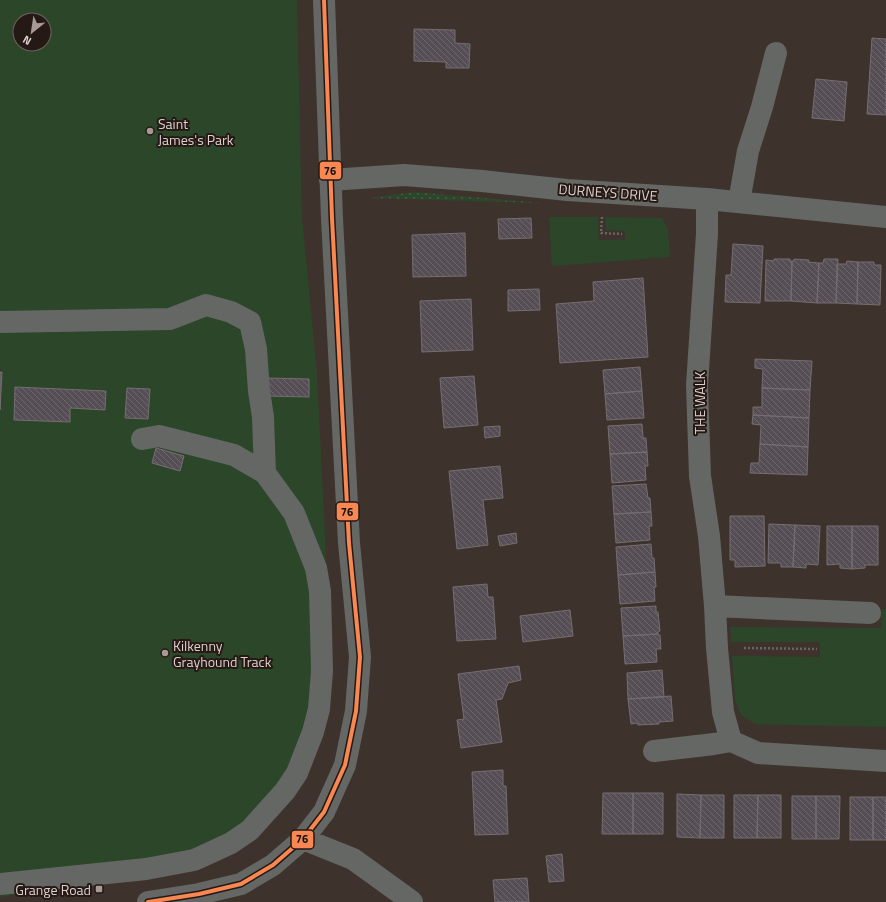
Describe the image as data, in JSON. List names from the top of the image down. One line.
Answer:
{"streets":{"street":["DURNEYS DRIVE","THE WALK"]},"crossings":[["DURNEYS DRIVE","THE WALK"]],"places":{"other":["Saint James's Park","Kilkenny Grayhound Track"],"transit":["Grange Road"]},"lines":["transit line 76"],"north":"bottom left"}
